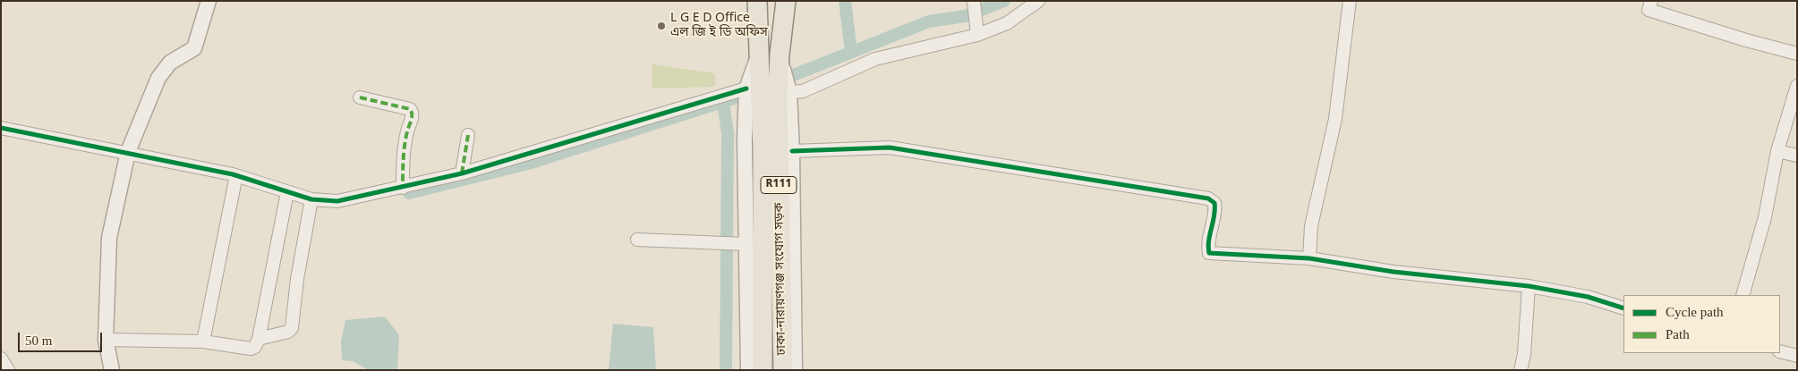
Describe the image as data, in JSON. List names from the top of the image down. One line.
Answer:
{"streets":{"main road":["R111","ঢাকা-নারায়ণগঞ্জ সংযোগ সড়ক"]},"places":["L G E D Office এল জি ই ডি অফিস"],"legend":["Cycle path","Path"],"scale_bar":"50 m"}
